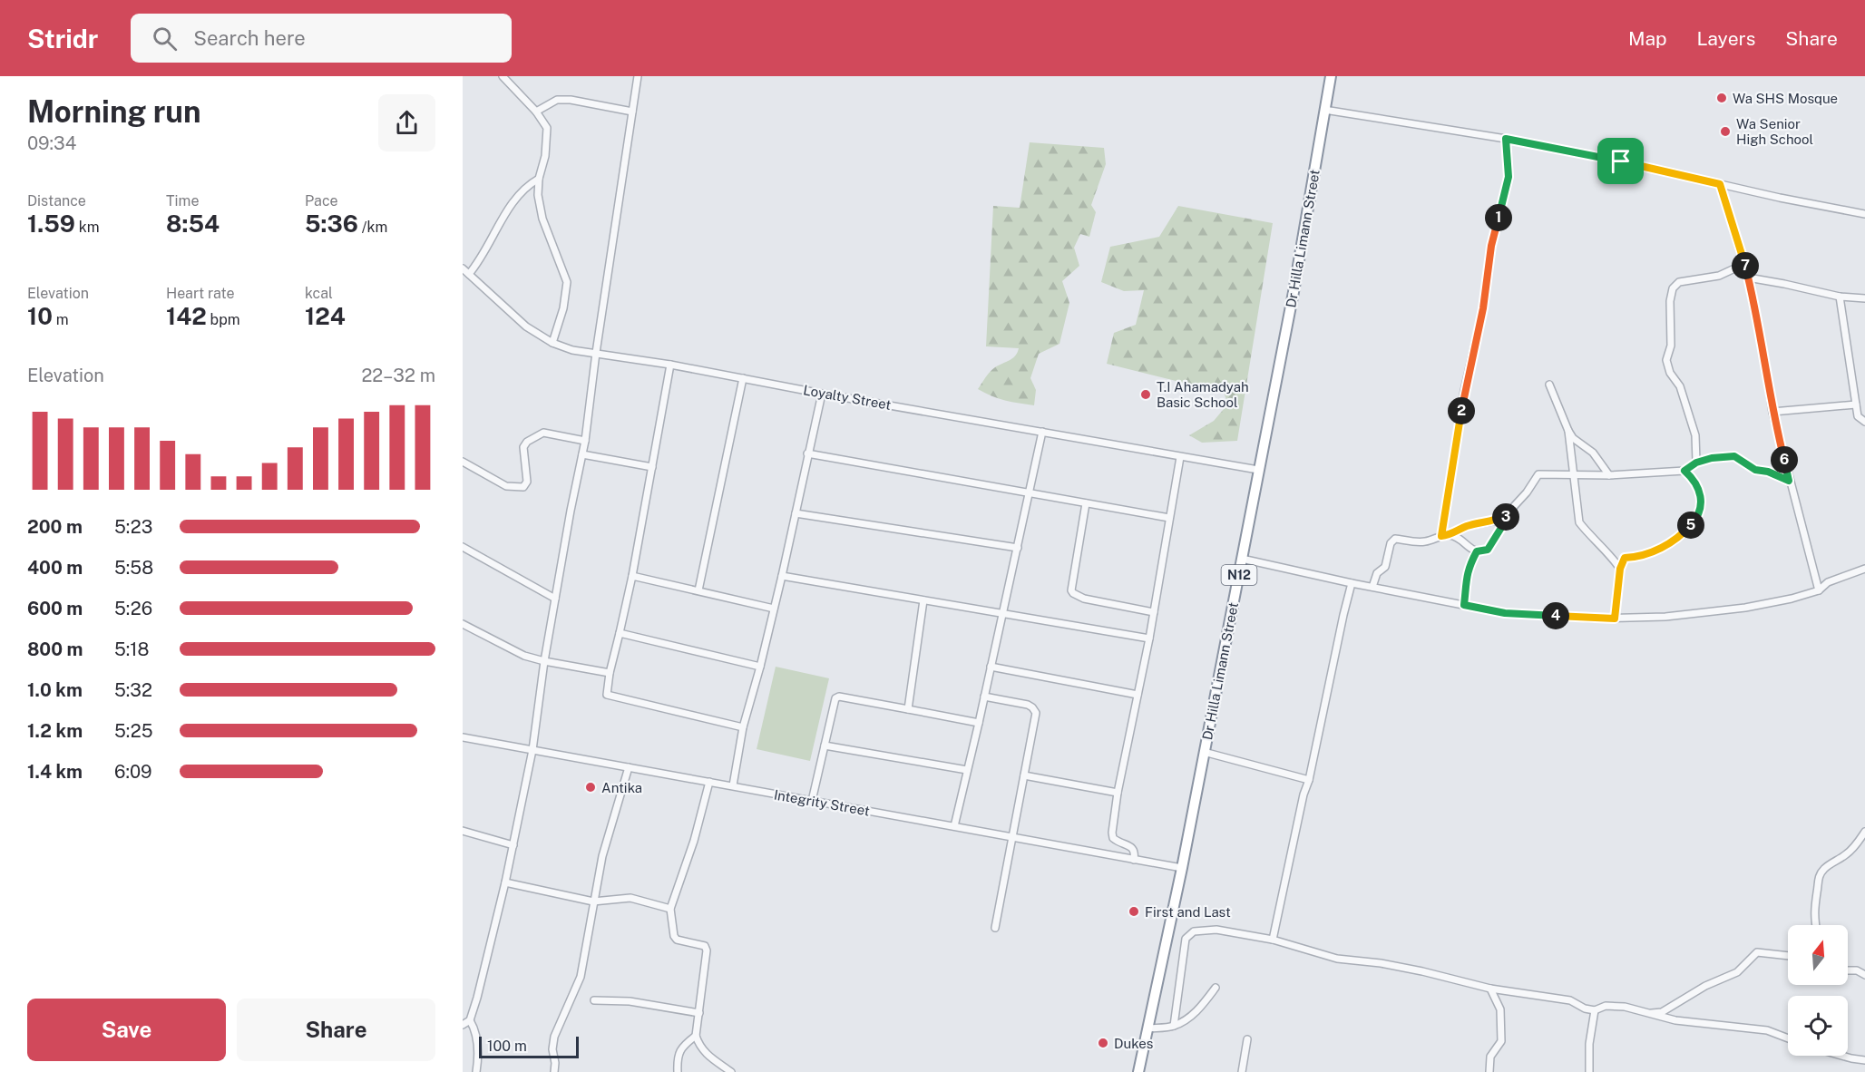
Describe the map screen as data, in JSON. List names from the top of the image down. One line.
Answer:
{"streets":{"highway":["Dr Hilla Limann Street","N12"],"street":["Loyalty Street","Integrity Street"]},"crossings":[["Dr Hilla Limann Street","Loyalty Street"],["Dr Hilla Limann Street","Integrity Street"]],"places":["Wa SHS Mosque","Wa Senior High School","T.I Ahamadyah Basic School","Antika","First and Last","Dukes"],"scale_bar":"100 m","north":"top","page":{"header":"Stridr","search":"Search here","nav":["Map","Layers","Share"],"heading":["Morning run","09:34"],"stats":[["Distance","1.59 km"],["Time","8:54"],["Pace","5:36 /km"],["Elevation","10 m"],["Heart rate","142 bpm"],["kcal","124"]],"pins":["1","7","2","6","3","5","4"],"chart":["Elevation","22–32 m"],"list":[{"name":"200 m","note":"5:23"},{"name":"400 m","note":"5:58"},{"name":"600 m","note":"5:26"},{"name":"800 m","note":"5:18"},{"name":"1.0 km","note":"5:32"},{"name":"1.2 km","note":"5:25"},{"name":"1.4 km","note":"6:09"}],"buttons":["Save","Share"],"scale":"100 m"}}
